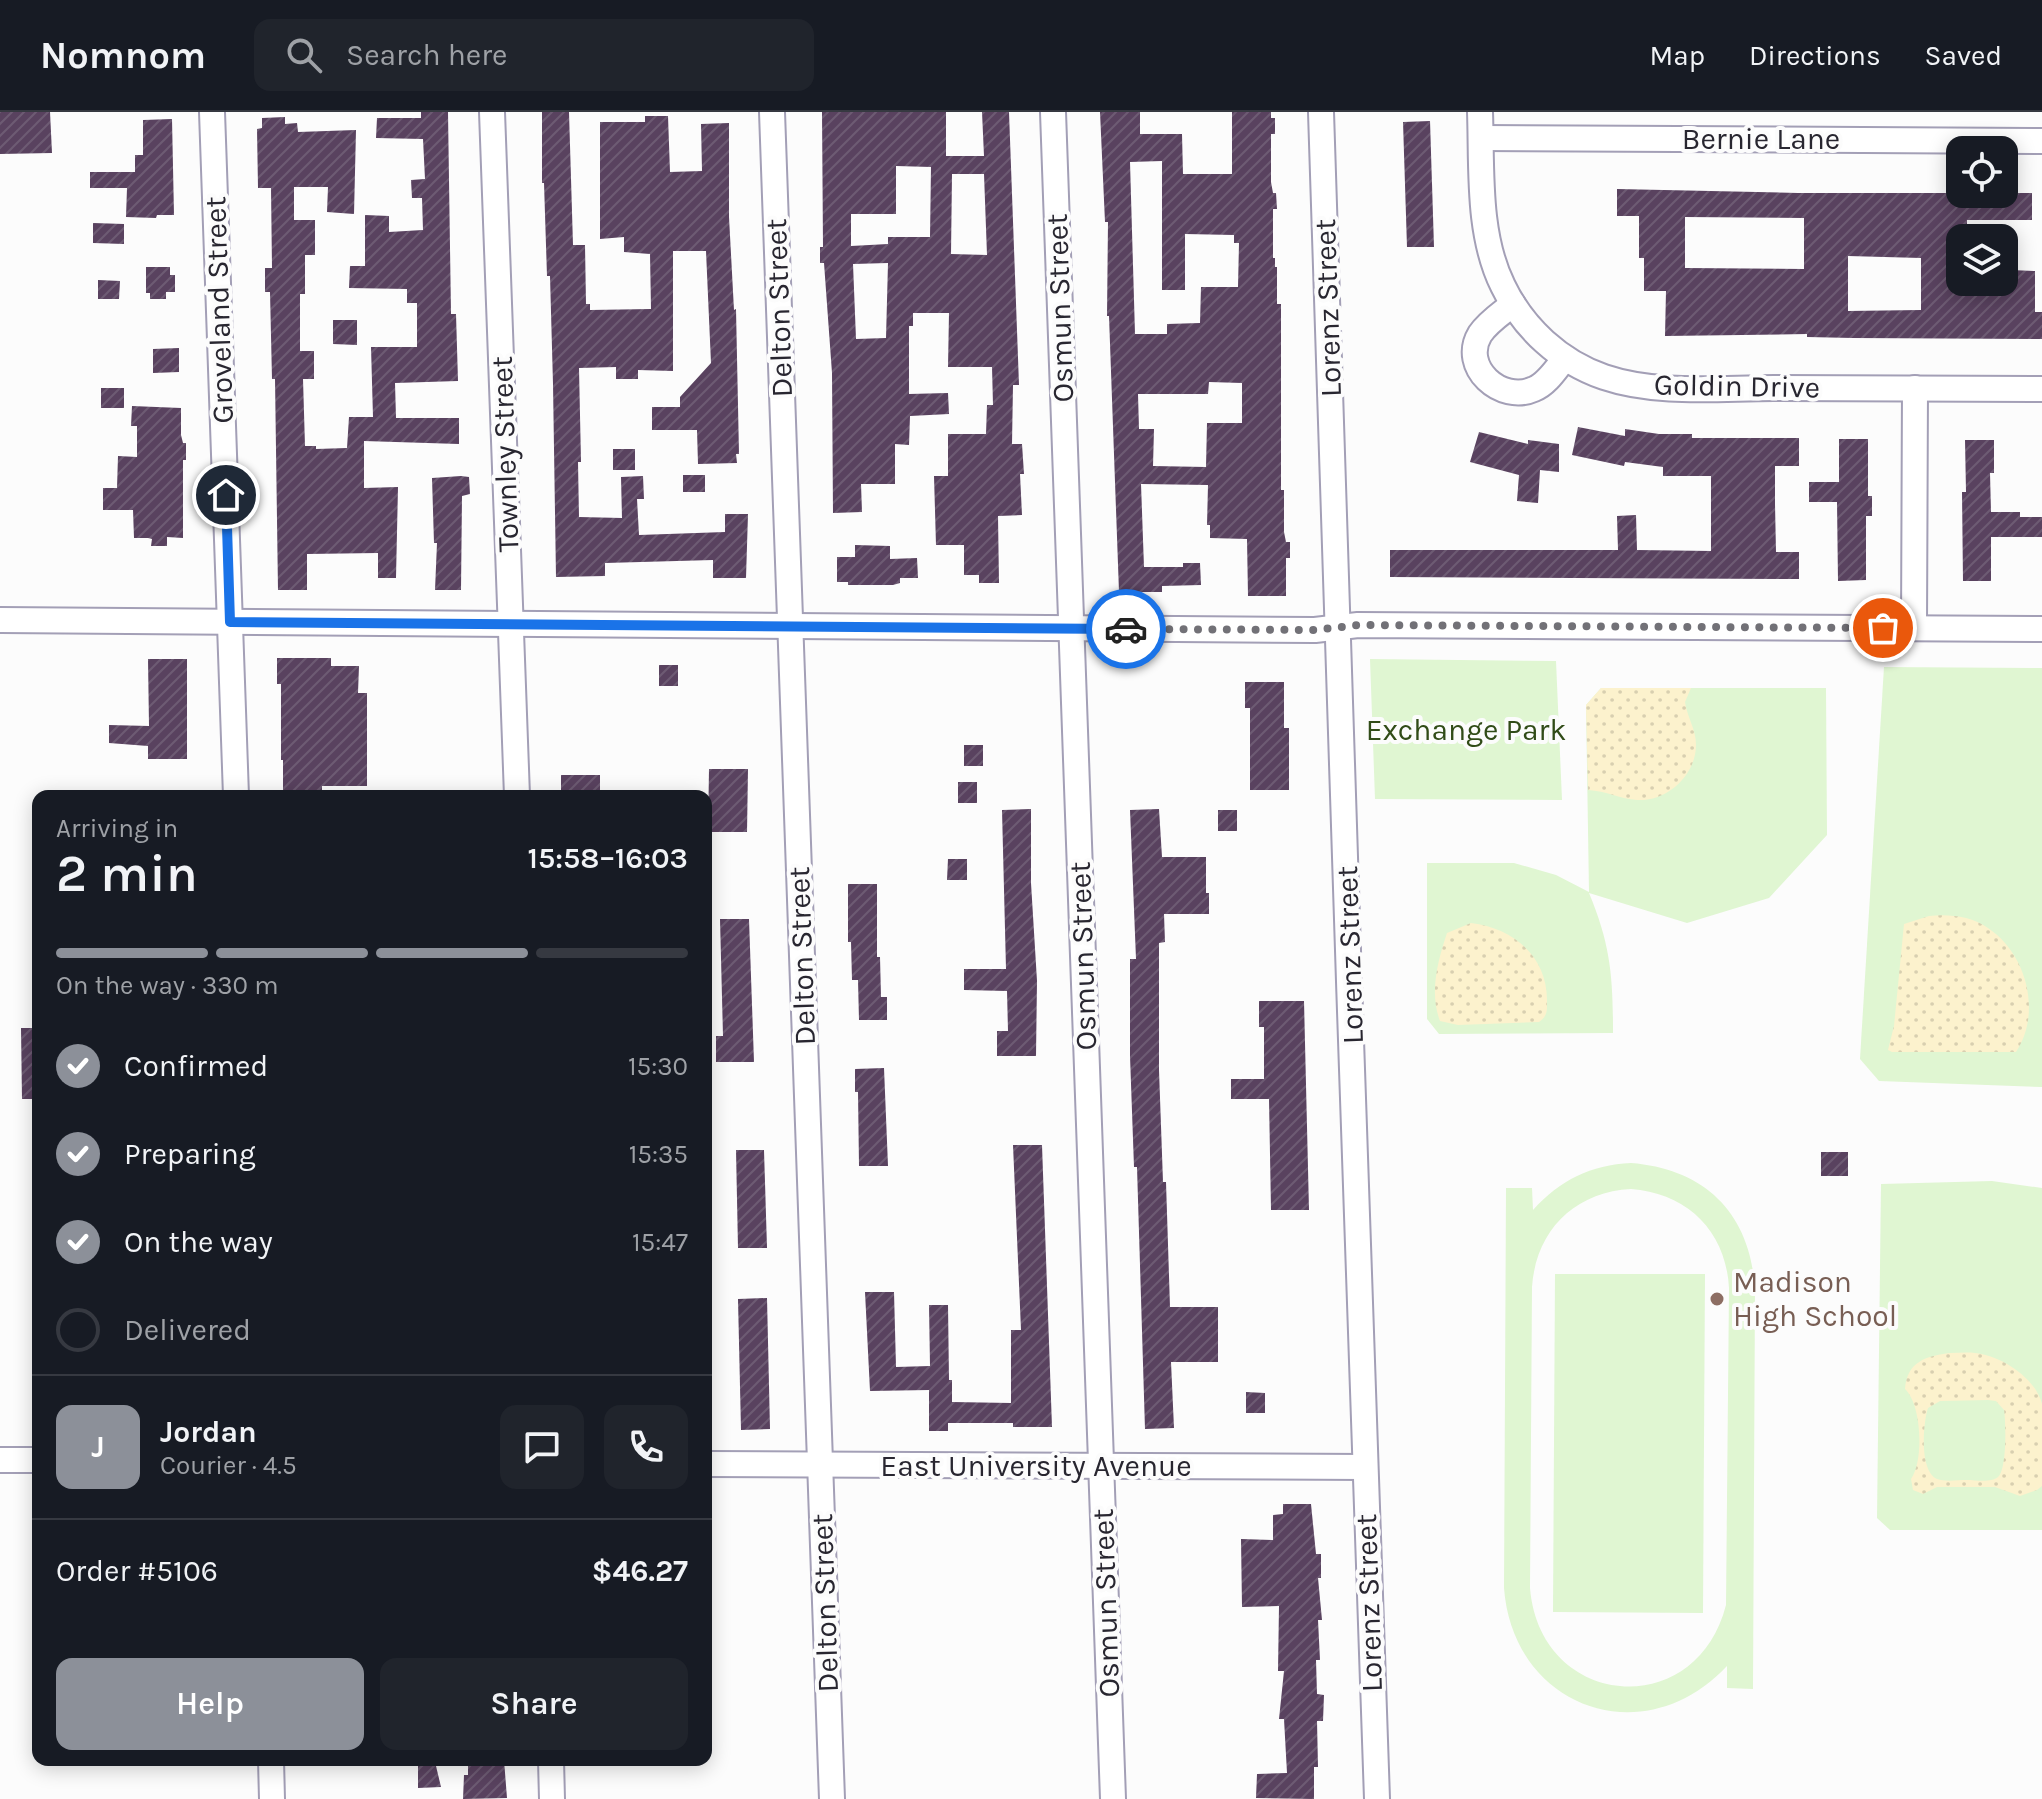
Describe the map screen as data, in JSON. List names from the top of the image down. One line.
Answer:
{"streets":{"street":["Bernie Lane","Delton Street","Osmun Street","Lorenz Street","Groveland Street","Goldin Drive","Townley Street","East University Avenue"]},"crossings":[["Bernie Lane","Goldin Drive"],["Delton Street","East University Avenue"],["Osmun Street","East University Avenue"],["Lorenz Street","East University Avenue"]],"parks":["Exchange Park"],"places":["Madison High School"],"page":{"header":"Nomnom","search":"Search here","nav":["Map","Directions","Saved"],"heading":["2 min","Arriving in","15:58–16:03"],"panel":["Jordan","Courier · 4.5","Order #5106","$46.27"],"bar":"On the way · 330 m","list":[["Confirmed","15:30"],["Preparing","15:35"],["On the way","15:47"],"Delivered"],"round":"J","buttons":["Help","Share"]}}
